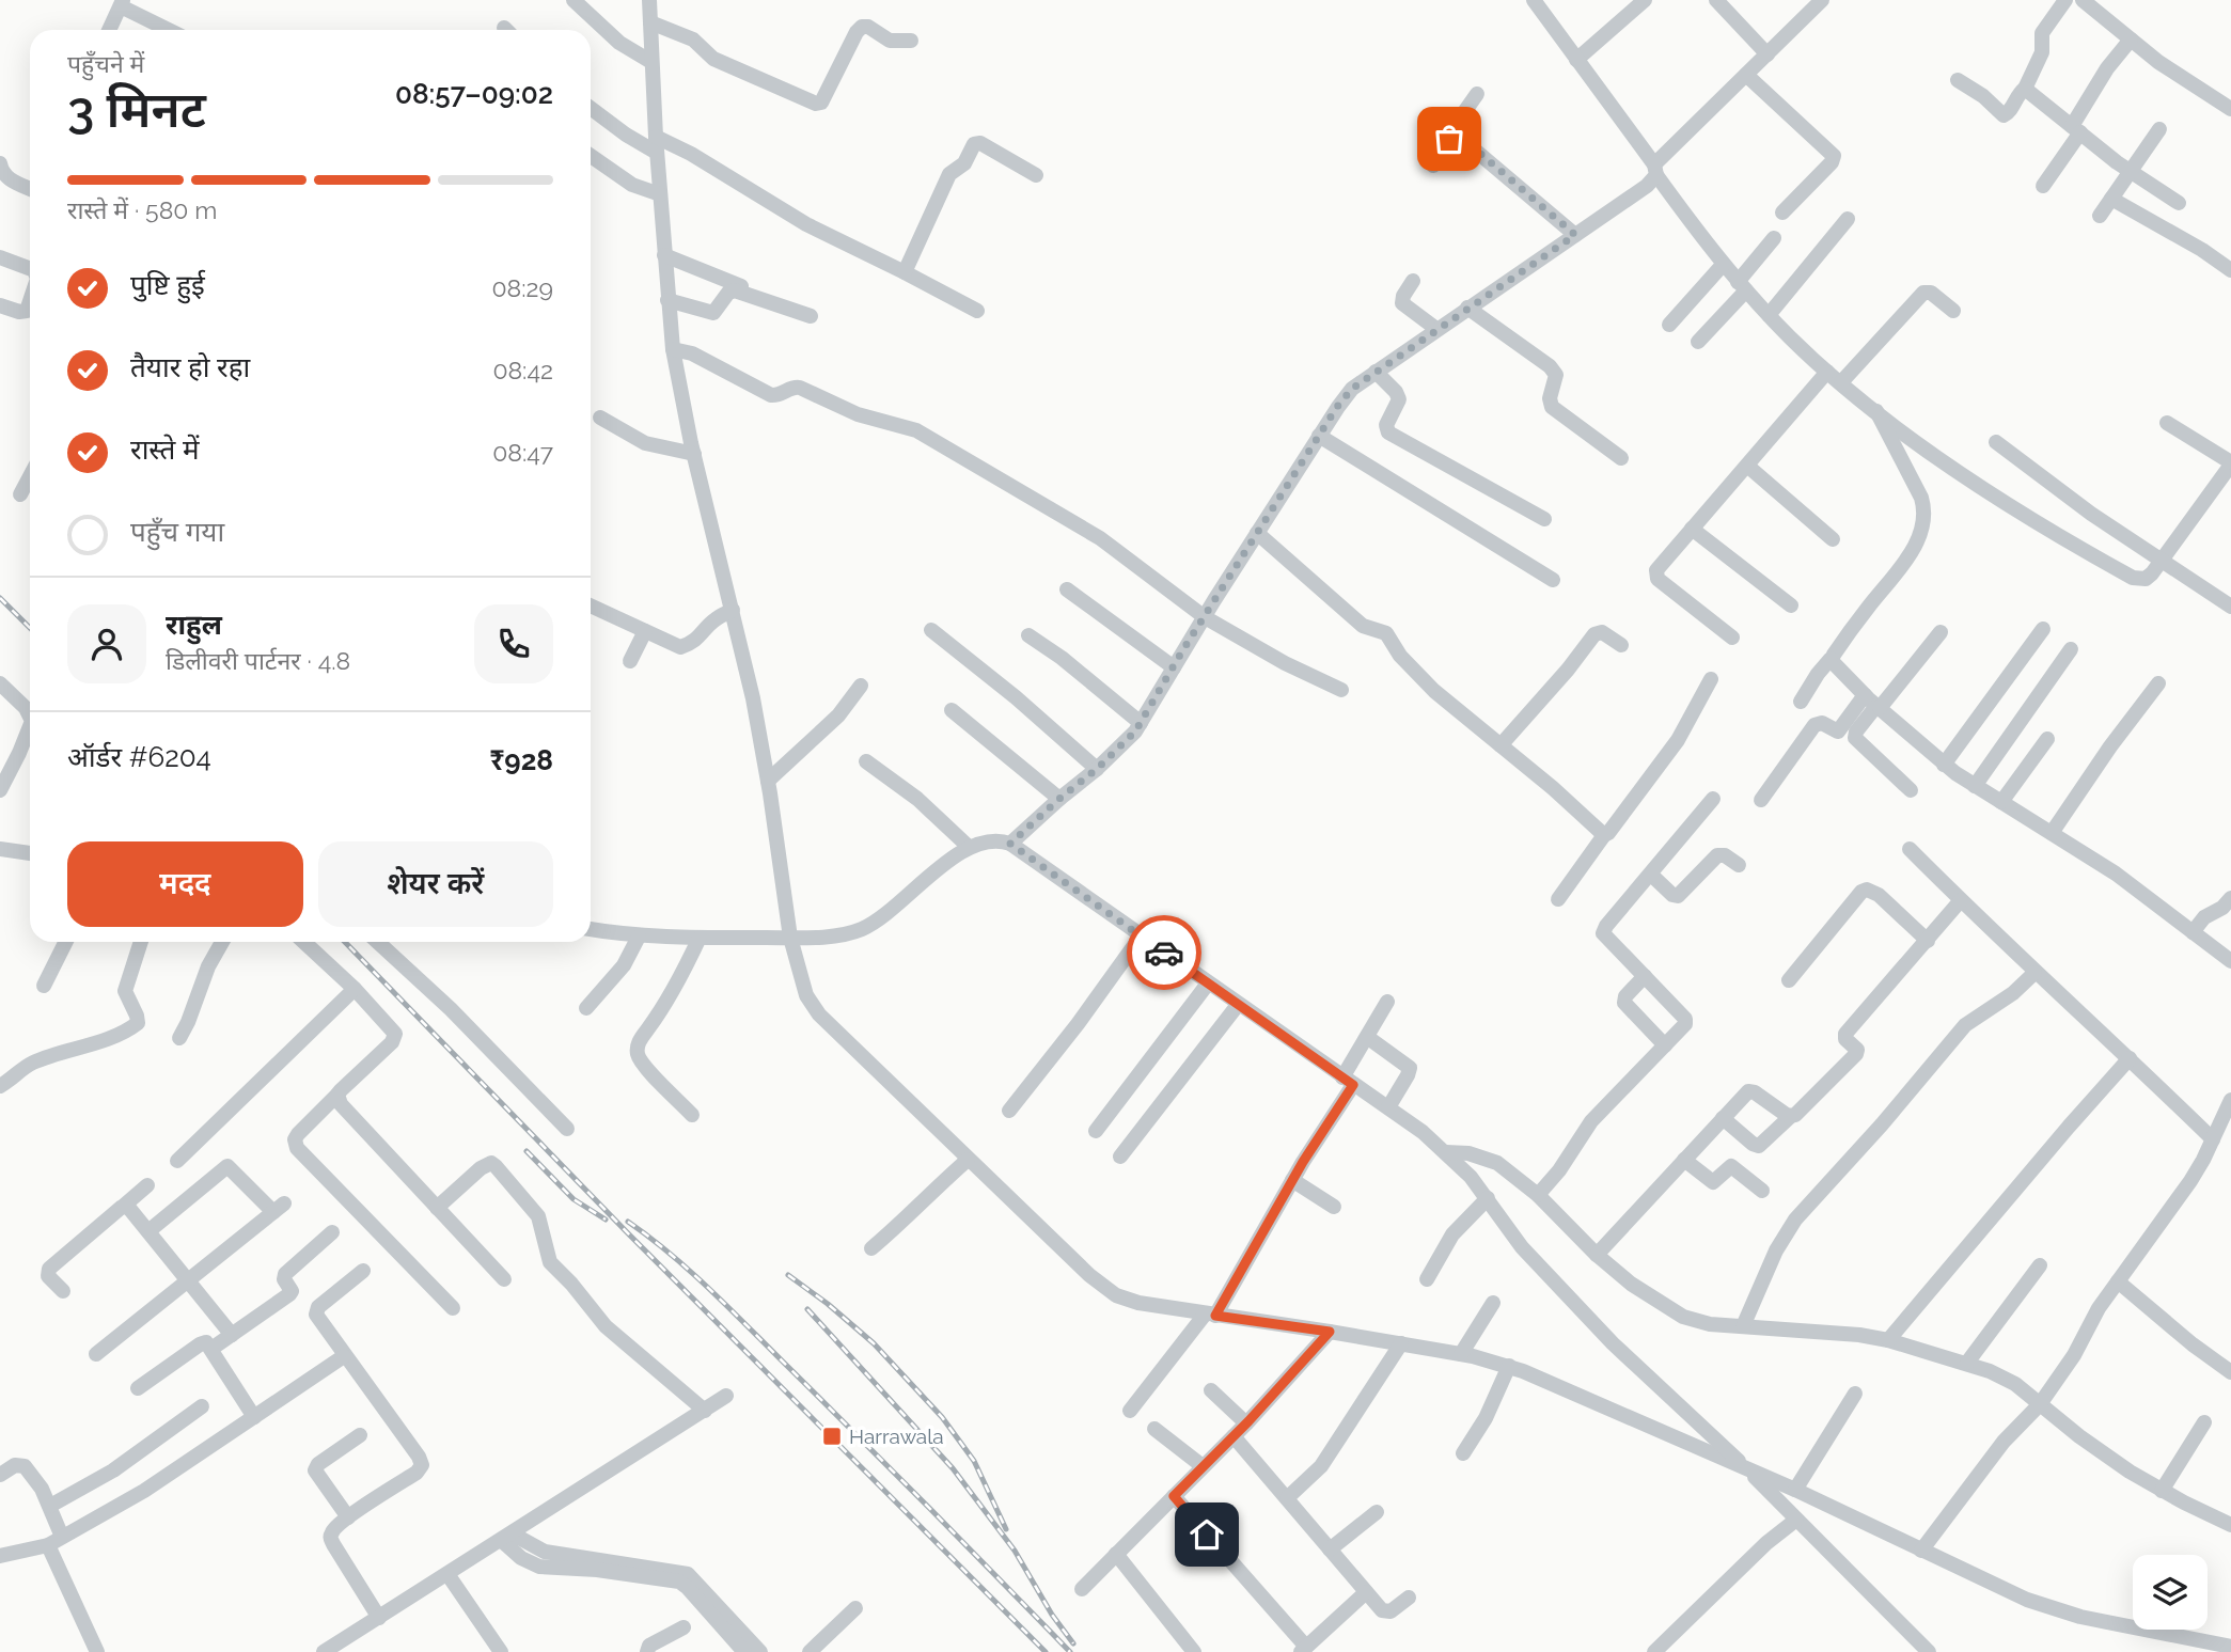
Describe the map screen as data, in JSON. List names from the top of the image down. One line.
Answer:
{"places":{"transit":["Harrawala"]},"page":{"heading":["3 मिनट","पहुँचने में","08:57–09:02"],"panel":["राहुल","डिलीवरी पार्टनर · 4.8","ऑर्डर #6204","₹928"],"bar":"रास्ते में · 580 m","list":[["पुष्टि हुई","08:29"],["तैयार हो रहा","08:42"],["रास्ते में","08:47"],"पहुँच गया"],"buttons":["मदद","शेयर करें"]}}
